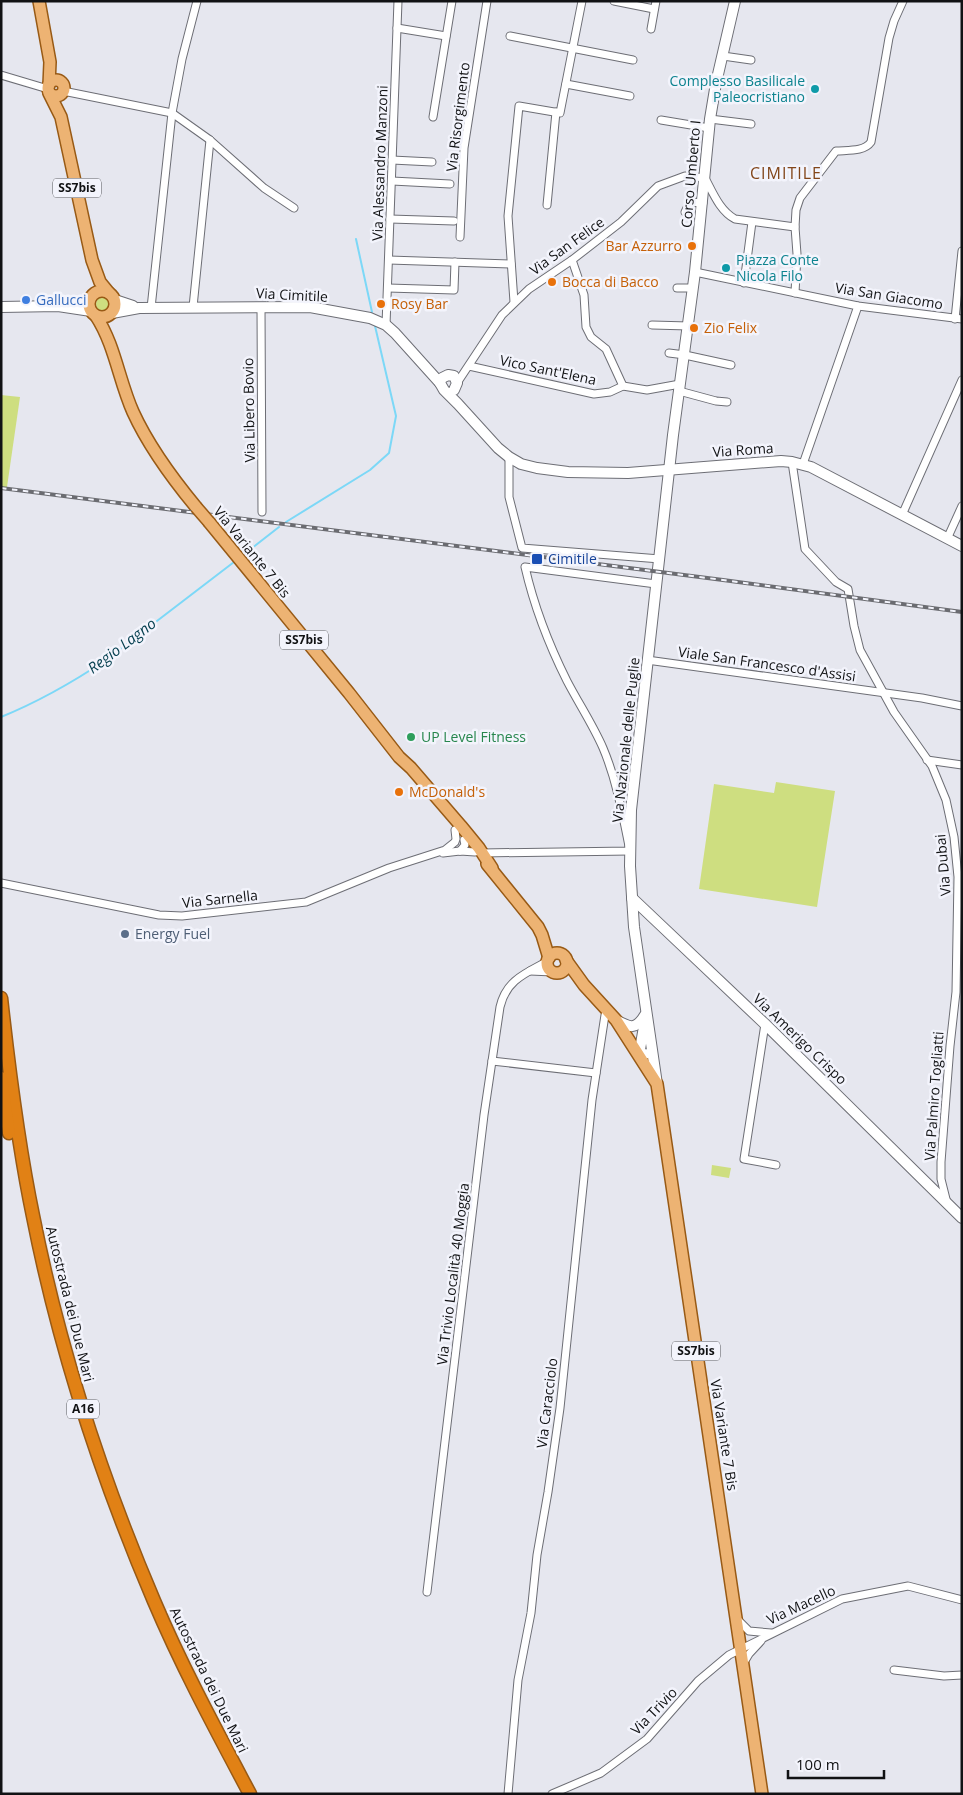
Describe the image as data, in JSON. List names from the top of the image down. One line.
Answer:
{"streets":{"highway":["Autostrada dei Due Mari","A16"],"main road":["SS7bis","Via Variante 7 Bis"],"street":["Via Risorgimento","Via Alessandro Manzoni","Corso Umberto I","Via San Felice","Via Cimitile","Via San Giacomo","Vico Sant'Elena","Via Libero Bovio","Via Roma","Viale San Francesco d'Assisi","Via Nazionale delle Puglie","Via Dubai","Via Sarnella","Via Amerigo Crispo","Via Palmiro Togliatti","Via Trivio Località 40 Moggia","Via Caracciolo","Via Macello","Via Trivio"]},"crossings":[["Via Alessandro Manzoni","Via Cimitile"],["Corso Umberto I","Via San Felice"],["Corso Umberto I","Via San Giacomo"],["Corso Umberto I","Vico Sant'Elena"],["Corso Umberto I","Via Roma"],["Corso Umberto I","Via Nazionale delle Puglie"],["SS7bis","Via Cimitile"],["SS7bis","Via Variante 7 Bis"],["Via San Felice","Via Cimitile"],["Via San Felice","Vico Sant'Elena"],["Via Cimitile","Via Libero Bovio"],["Via Cimitile","Via Roma"],["Via Cimitile","Via Variante 7 Bis"],["Via Roma","Via Nazionale delle Puglie"],["Via Roma","Via Dubai"],["Via Variante 7 Bis","Via Nazionale delle Puglie"],["Via Variante 7 Bis","Via Trivio Località 40 Moggia"],["Via Variante 7 Bis","Via Macello"],["Via Variante 7 Bis","Via Trivio"],["Viale San Francesco d'Assisi","Via Nazionale delle Puglie"],["Viale San Francesco d'Assisi","Via Dubai"],["Via Nazionale delle Puglie","Via Amerigo Crispo"],["Via Dubai","Via Palmiro Togliatti"],["Via Amerigo Crispo","Via Palmiro Togliatti"],["Via Macello","Via Trivio"]],"districts":["CIMITILE"],"water":["Regio Lagno"],"places":{"other":["Complesso Basilicale Paleocristiano","Bar Azzurro","Piazza Conte Nicola Filo","Bocca di Bacco","Gallucci","Rosy Bar","Zio Felix","UP Level Fitness","McDonald's","Energy Fuel"],"transit":["Cimitile"]},"scale_bar":"100 m"}
